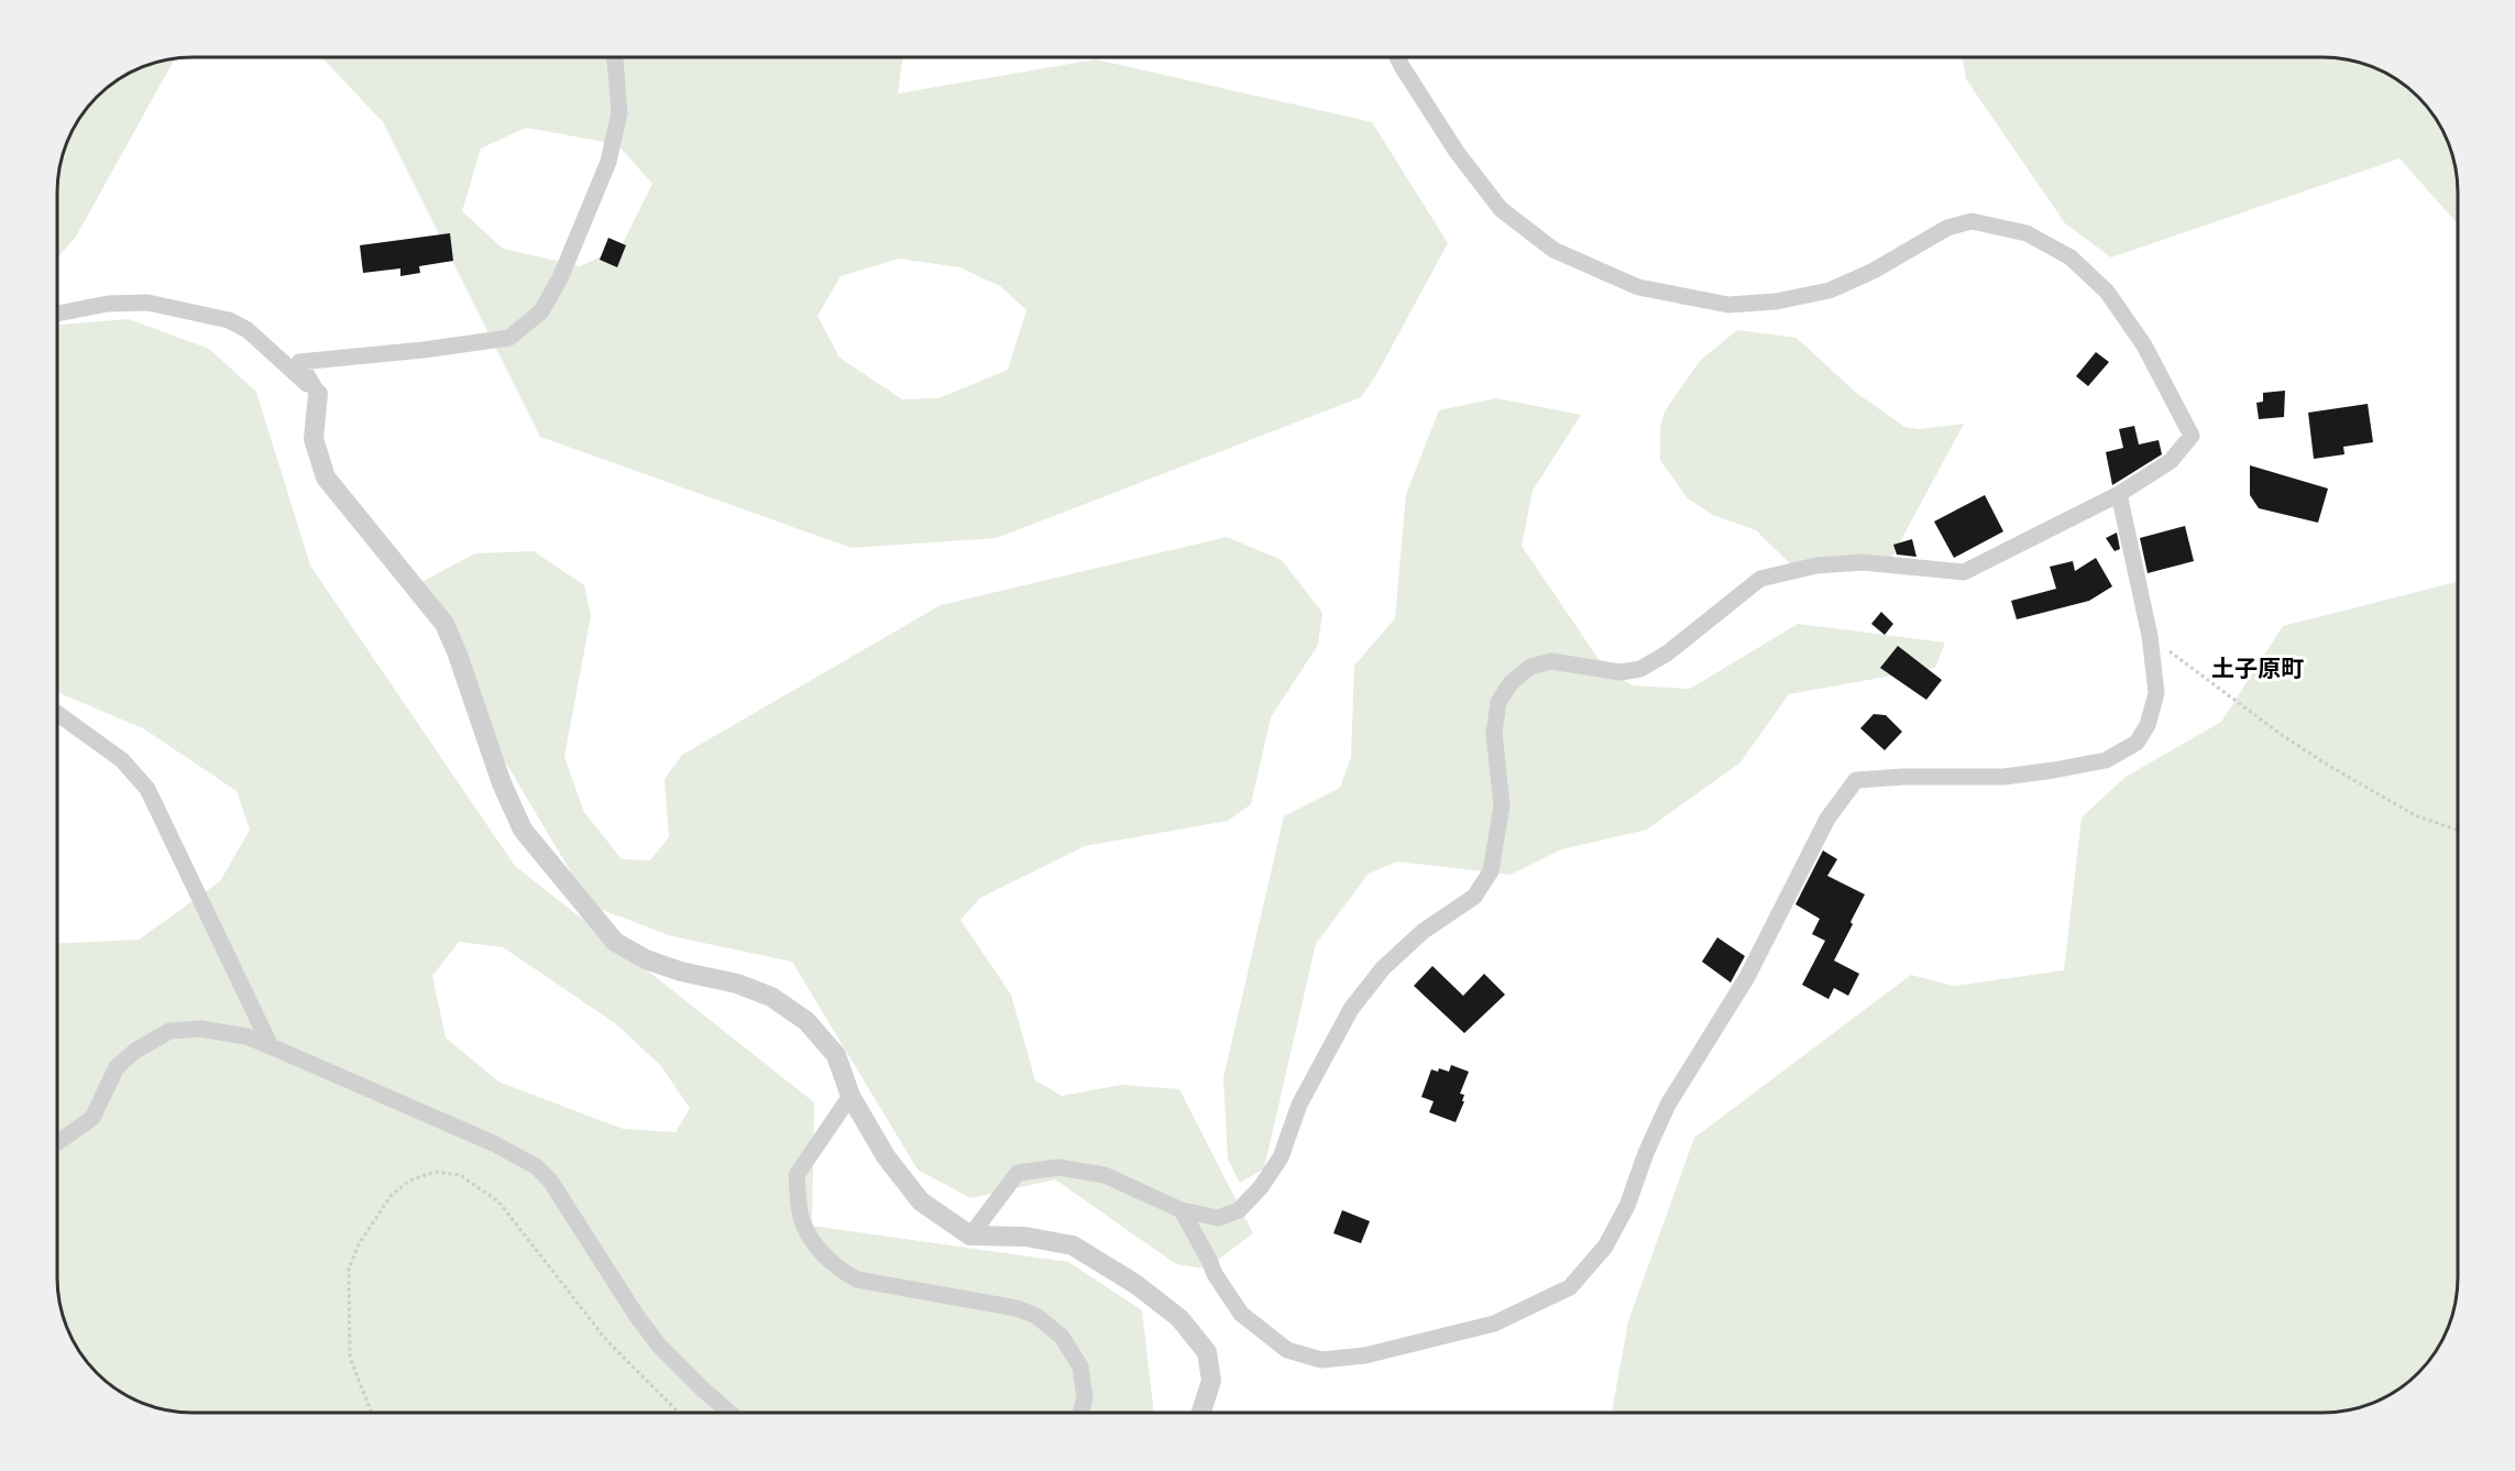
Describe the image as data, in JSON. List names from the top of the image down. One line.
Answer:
{"districts":["土子原町"]}
